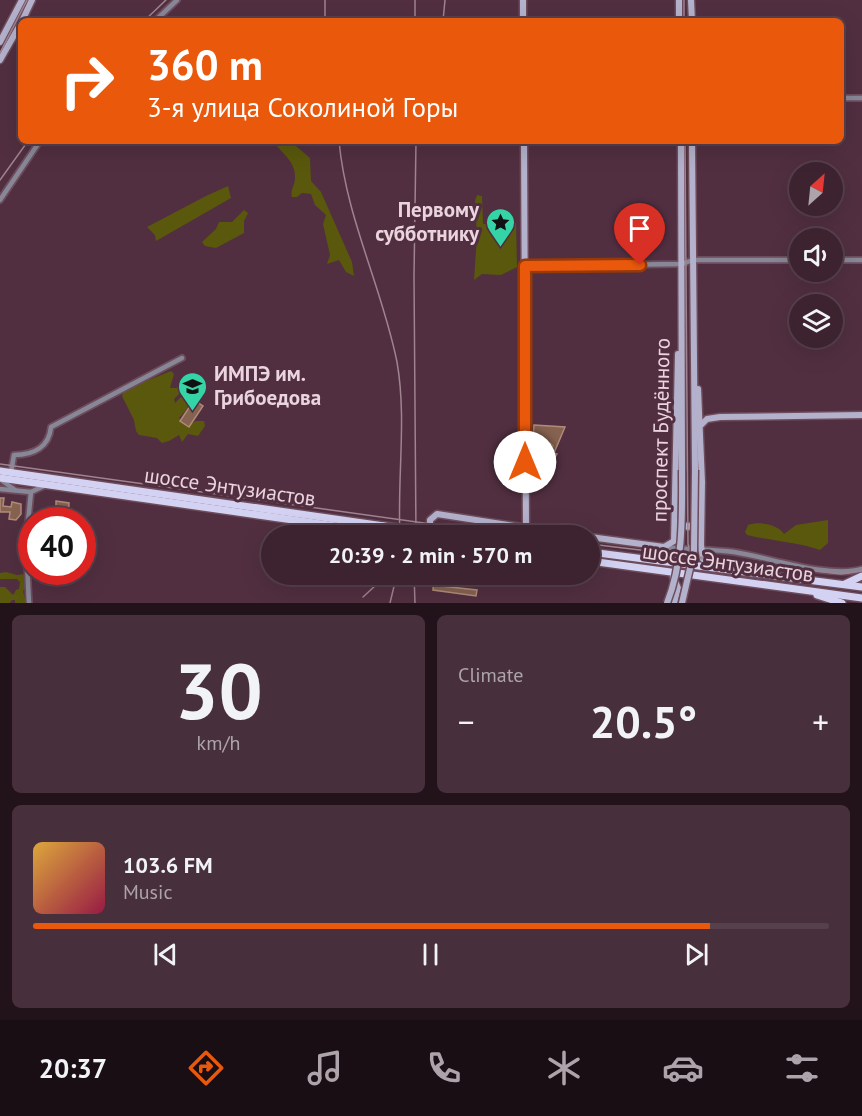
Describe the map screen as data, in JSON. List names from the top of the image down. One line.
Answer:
{"streets":{"main road":["проспект Будённого","шоссе Энтузиастов"]},"crossings":[["проспект Будённого","шоссе Энтузиастов"]],"places":{"place":["Первому субботнику"],"school or university":["ИМПЭ им. Грибоедова"]},"north":"top right","page":{"turn":["360 m","3-я улица Соколиной Горы"],"limit":"40","trip":"20:39 · 2 min · 570 m","tile":[["30","km/h"],"Climate"],"heat":["−","20.5°","+"],"song":["103.6 FM","Music"],"tabs":"20:37"}}
